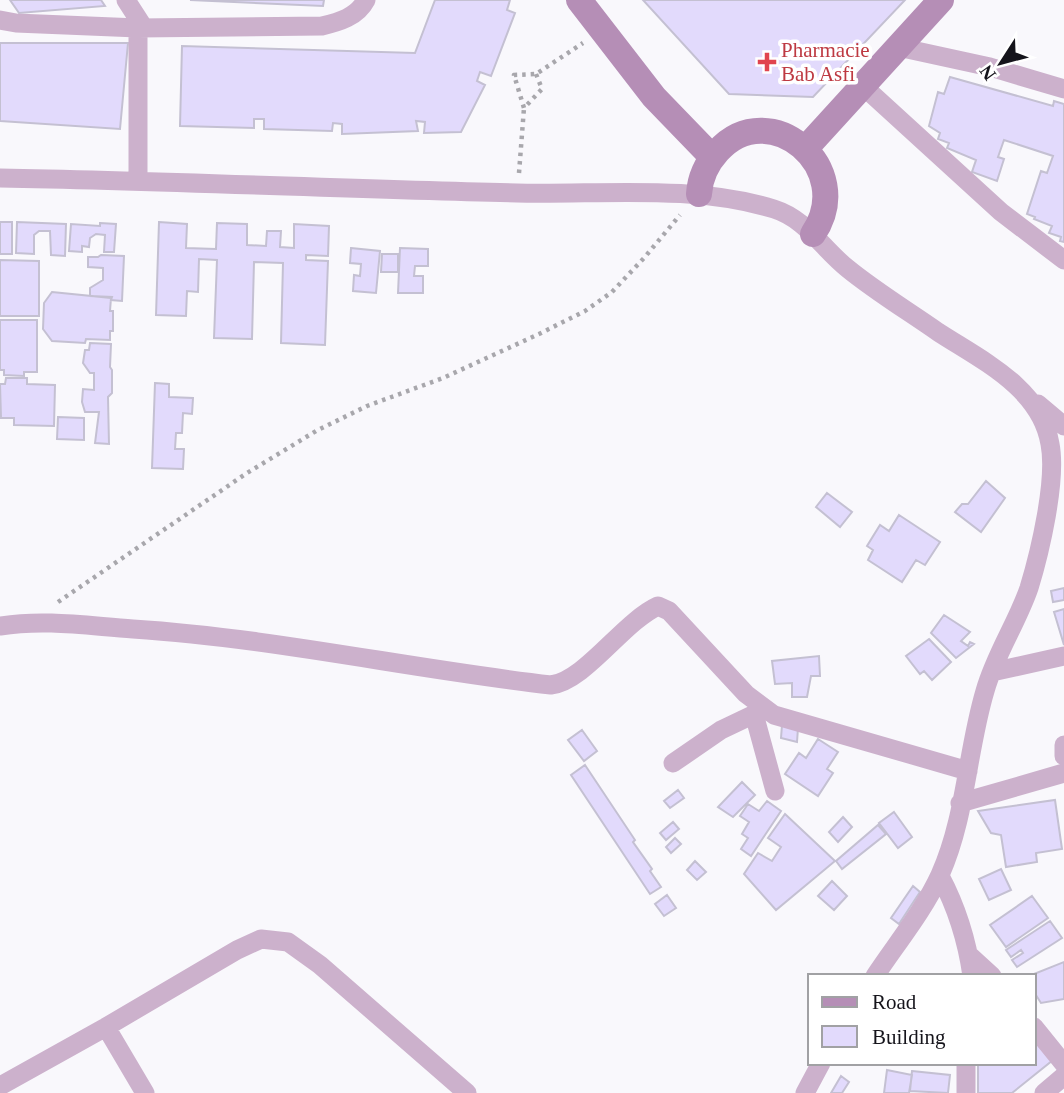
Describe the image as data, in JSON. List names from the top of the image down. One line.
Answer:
{"places":{"health":["Pharmacie Bab Asfi"]},"legend":["Road","Building"],"north":"bottom left"}
